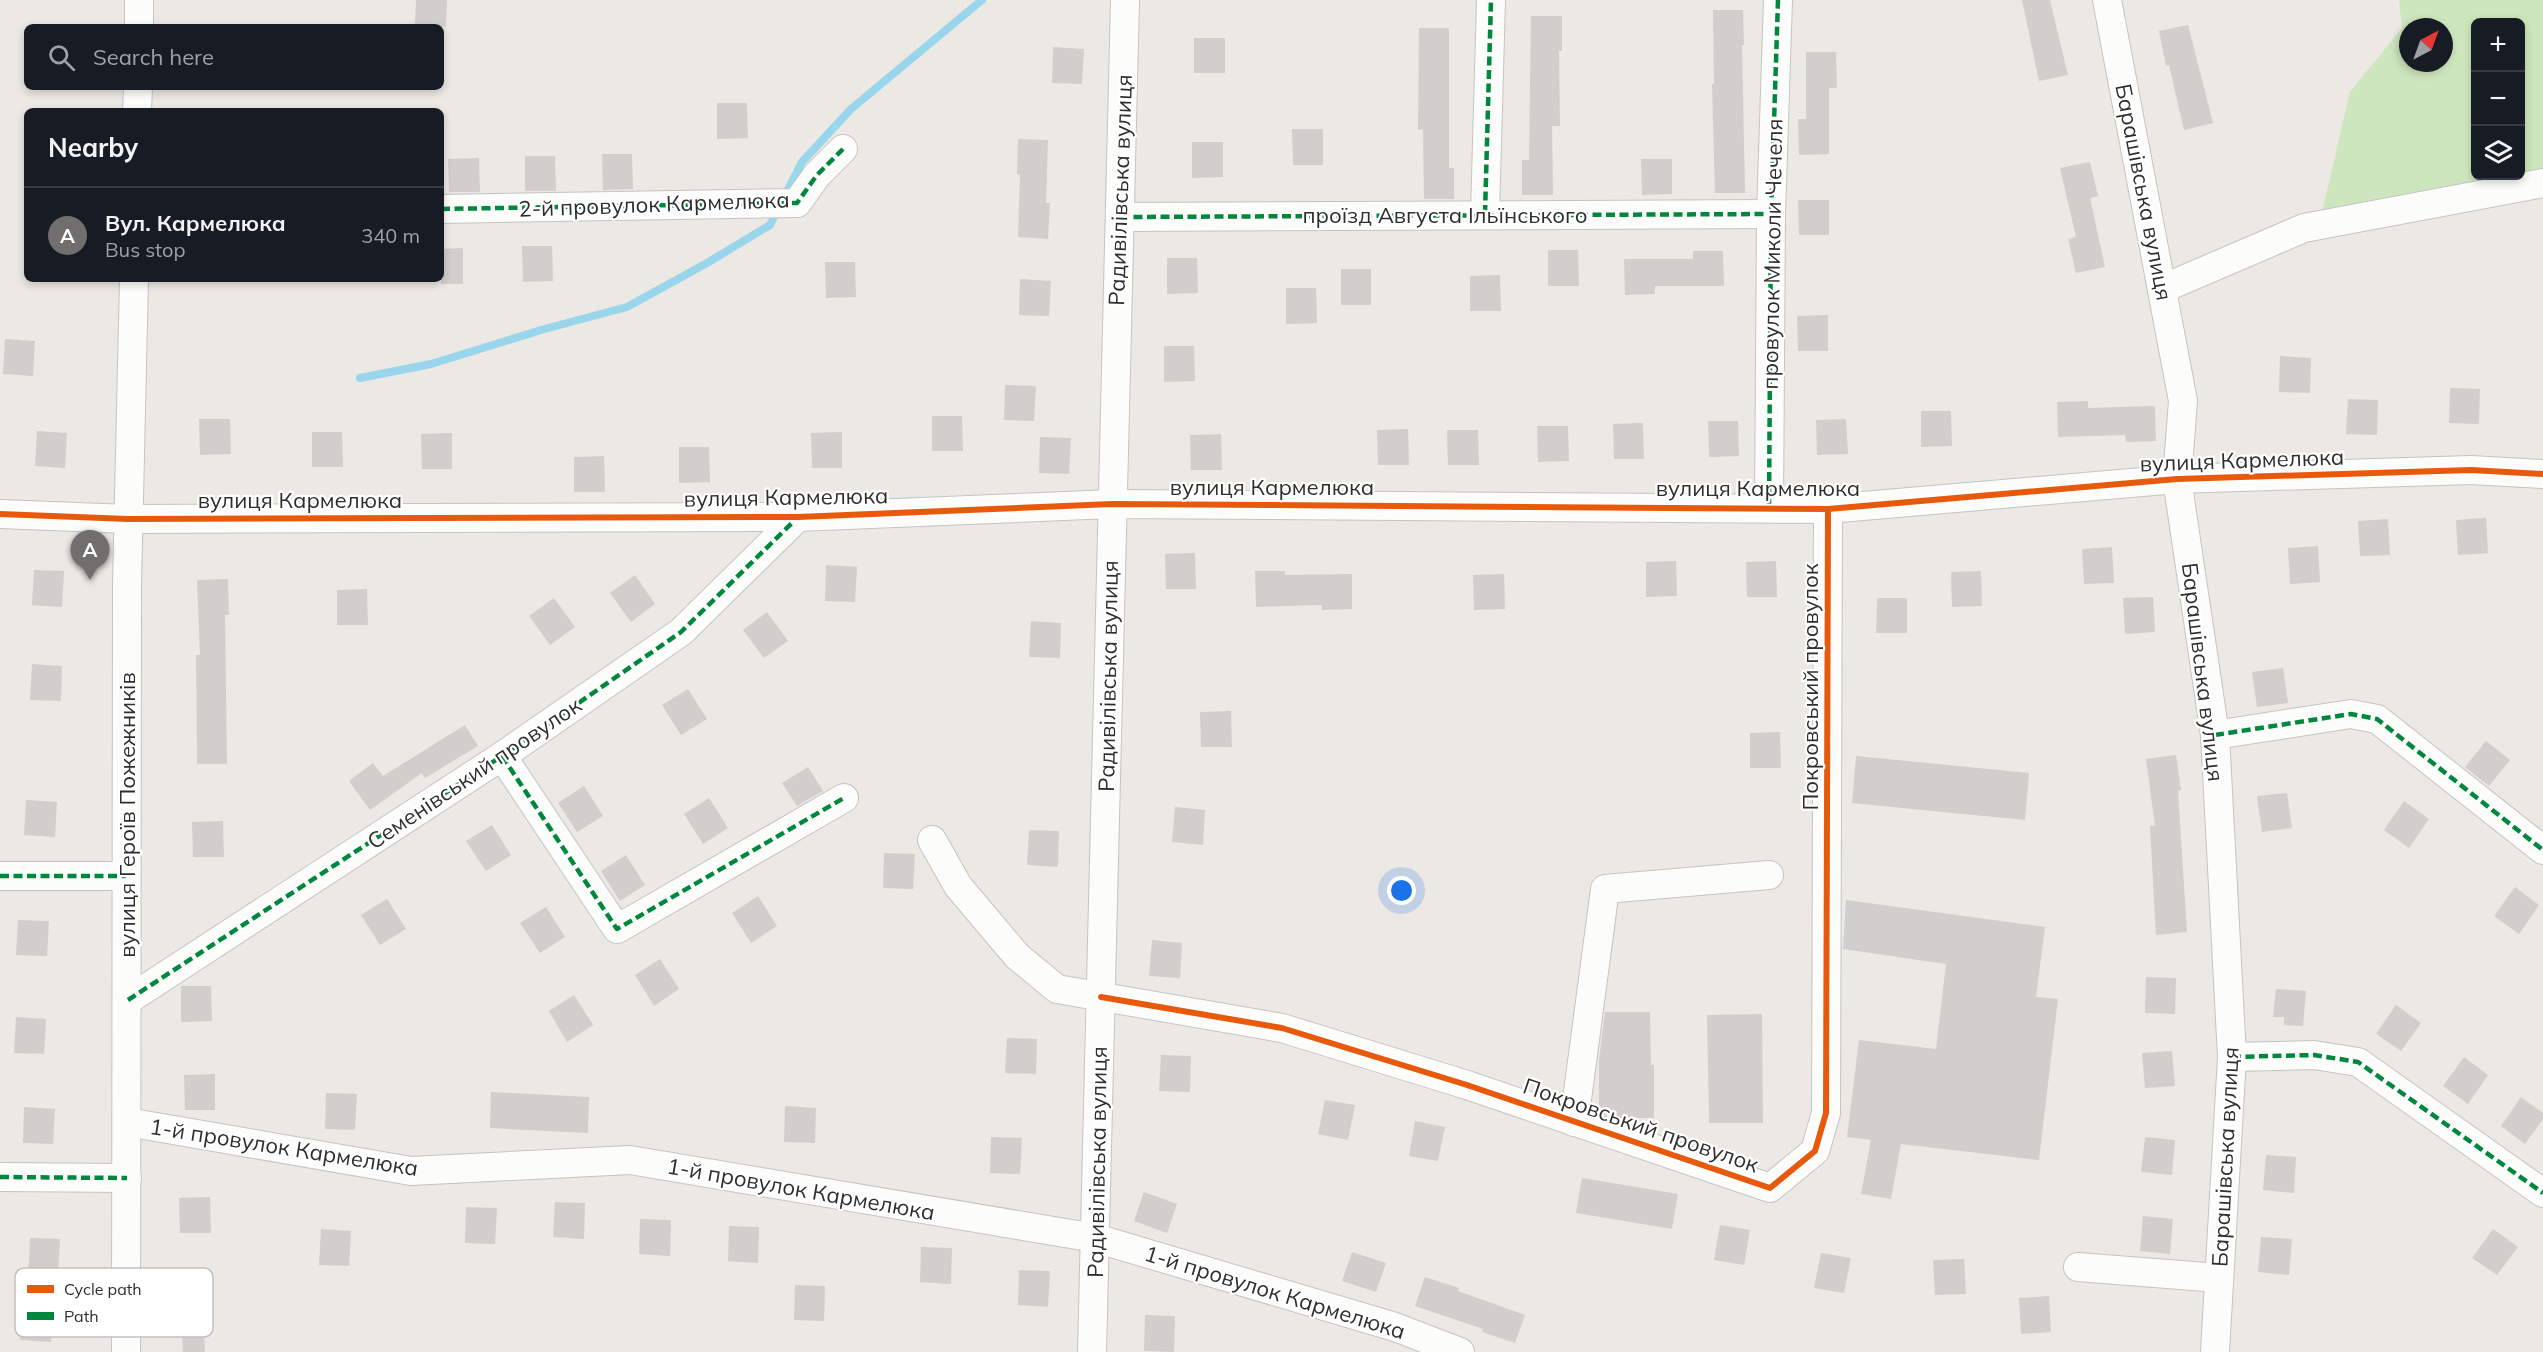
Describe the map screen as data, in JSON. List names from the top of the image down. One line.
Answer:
{"streets":{"street":["Радивілівська вулиця","Барашівська вулиця","2-й провулок Кармелюка","проїзд Августа Ільїнського","провулок Миколи Чечеля","вулиця Кармелюка","Покровський провулок","Семенівський провулок","вулиця Героїв Пожежників","1-й провулок Кармелюка"]},"crossings":[["Радивілівська вулиця","проїзд Августа Ільїнського"],["Радивілівська вулиця","вулиця Кармелюка"],["Радивілівська вулиця","Покровський провулок"],["Радивілівська вулиця","1-й провулок Кармелюка"],["Барашівська вулиця","вулиця Кармелюка"],["проїзд Августа Ільїнського","провулок Миколи Чечеля"],["провулок Миколи Чечеля","вулиця Кармелюка"],["вулиця Кармелюка","Покровський провулок"],["вулиця Кармелюка","Семенівський провулок"],["вулиця Кармелюка","вулиця Героїв Пожежників"],["Семенівський провулок","вулиця Героїв Пожежників"],["вулиця Героїв Пожежників","1-й провулок Кармелюка"]],"legend":["Cycle path","Path"],"north":"top right","page":{"map_buttons":["+","−"],"search":"Search here","heading":"Nearby","list":[{"mark":"A","name":"Вул. Кармелюка","note":"Bus stop","value":"340 m"}],"pins":"A"}}
